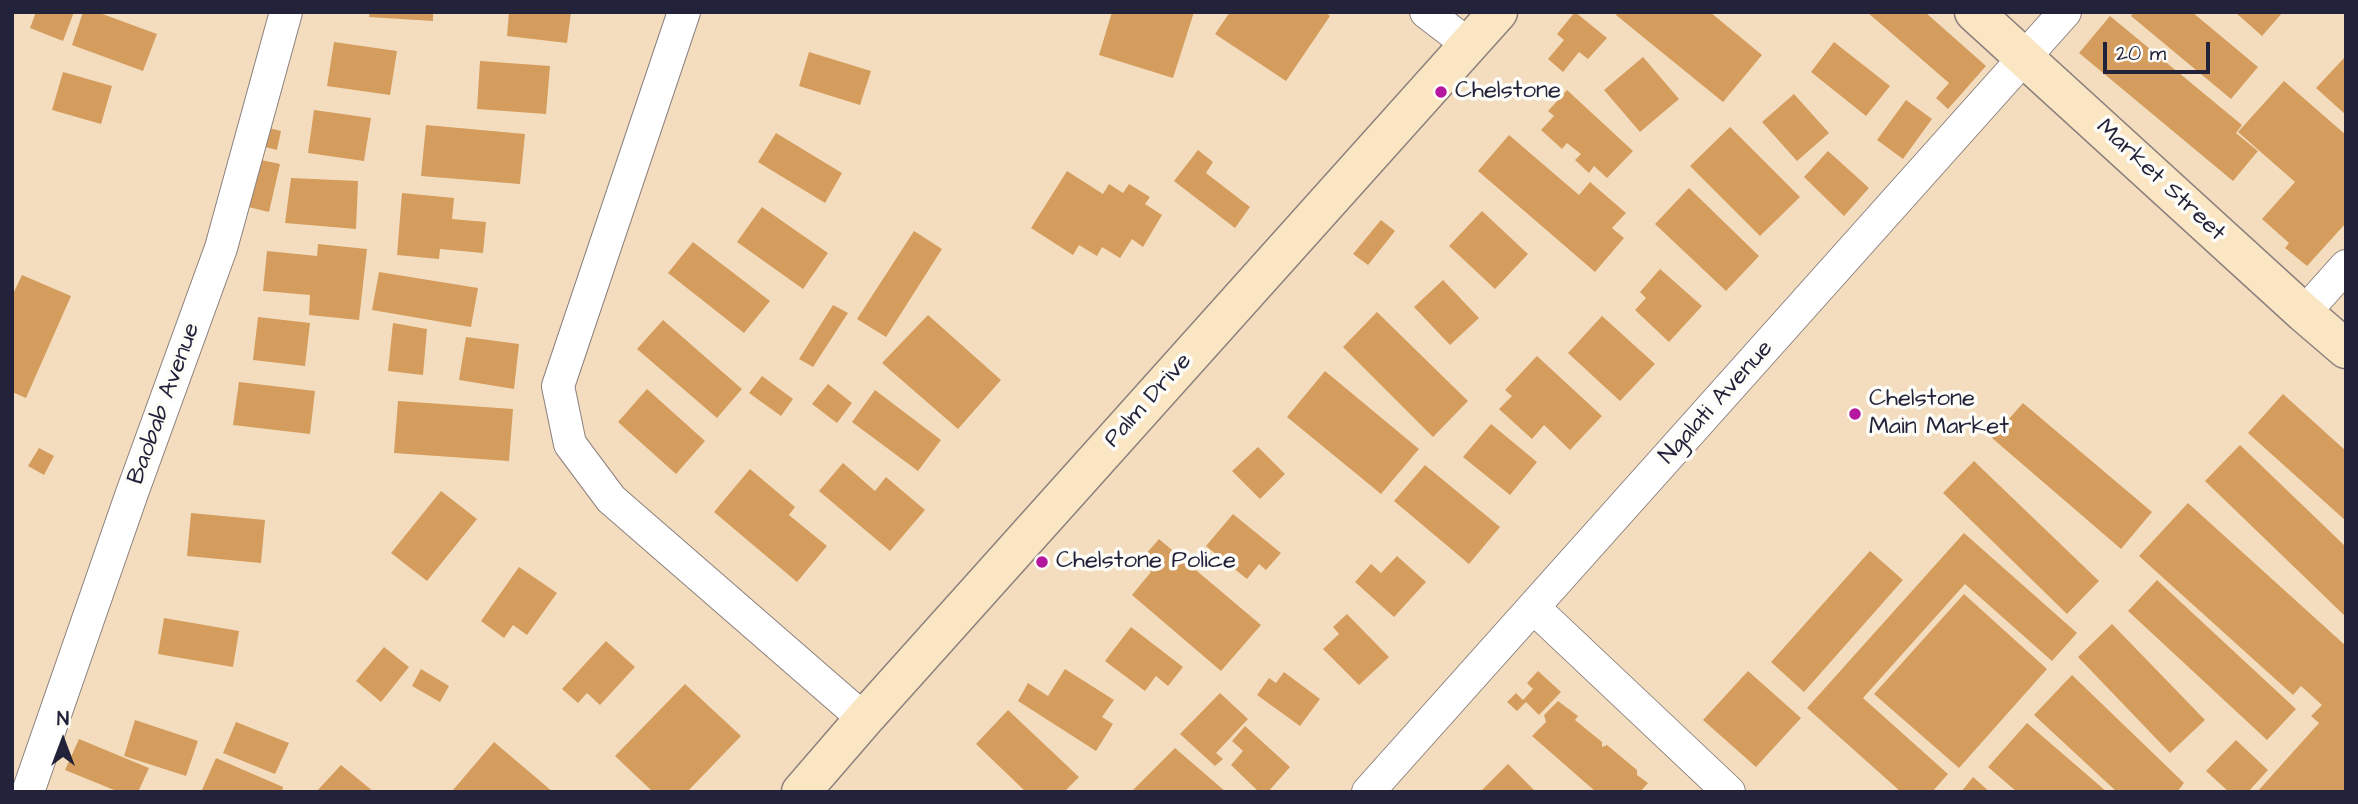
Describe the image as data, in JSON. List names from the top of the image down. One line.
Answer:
{"streets":{"street":["Market Street","Palm Drive","Ngalati Avenue","Baobab Avenue"]},"crossings":[["Market Street","Ngalati Avenue"]],"places":["Chelstone","Chelstone Main Market","Chelstone Police"],"scale_bar":"20 m","north":"top"}
